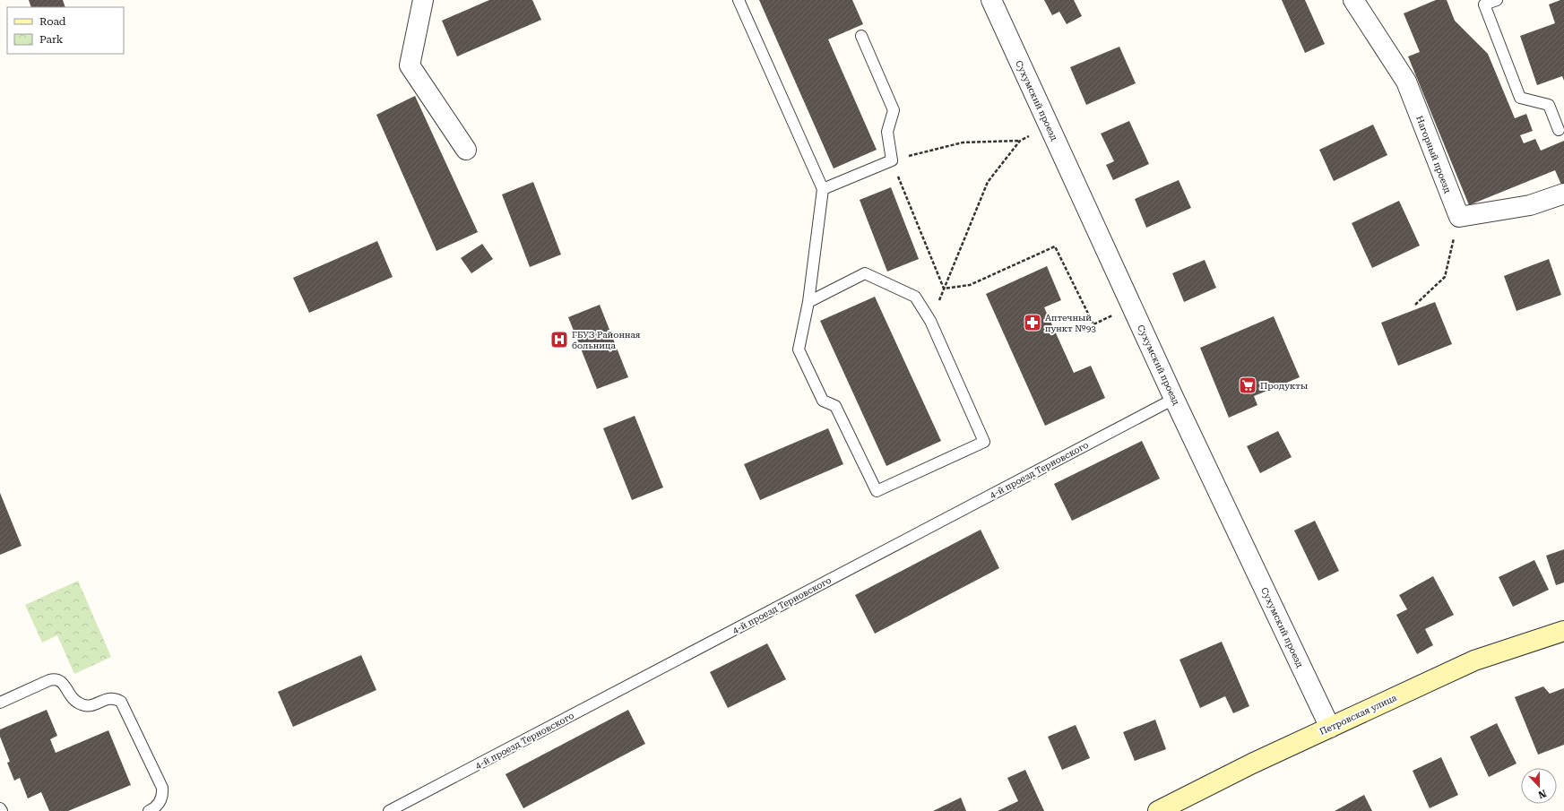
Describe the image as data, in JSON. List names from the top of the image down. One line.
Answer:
{"streets":{"street":["Сухумский проезд","Нагорный проезд","Петровская улица"],"lane":["4-й проезд Терновского"]},"crossings":[["Сухумский проезд","4-й проезд Терновского"],["Сухумский проезд","Петровская улица"]],"places":{"pharmacy":["Аптечный пункт №93"],"hospital":["ГБУЗ Районная больница"],"supermarket":["Продукты"]},"legend":["Road","Park"],"north":"bottom"}
